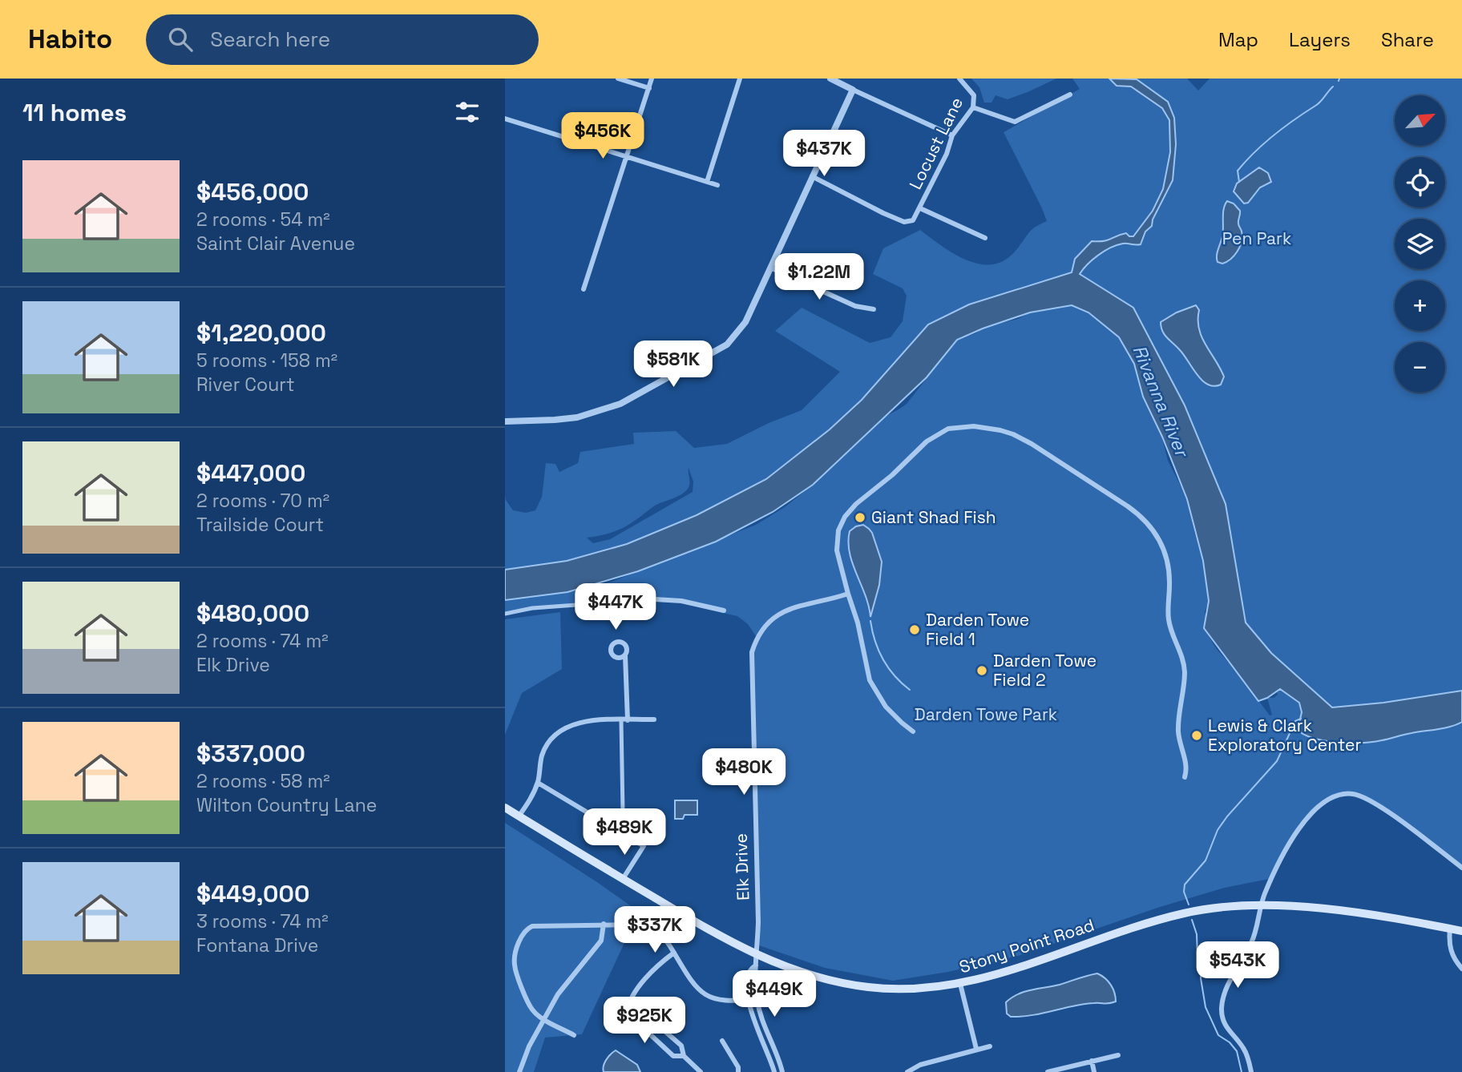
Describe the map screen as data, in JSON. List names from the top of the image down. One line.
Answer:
{"streets":{"main road":["Stony Point Road"],"street":["Locust Lane","Elk Drive"]},"crossings":[["Elk Drive","Stony Point Road"]],"water":["Rivanna River"],"parks":["Pen Park","Darden Towe Park"],"places":["Giant Shad Fish","Darden Towe Field 1","Darden Towe Field 2","Lewis & Clark Exploratory Center"],"north":"top right","page":{"header":"Habito","search":"Search here","nav":["Map","Layers","Share"],"heading":"11 homes","map_buttons":["+","−"],"price":["$456K","$437K","$1.22M","$581K","$447K","$480K","$489K","$337K","$543K","$449K","$925K"],"list":[{"name":"$456,000","note":"2 rooms · 54 m² · Saint Clair Avenue"},{"name":"$1,220,000","note":"5 rooms · 158 m² · River Court"},{"name":"$447,000","note":"2 rooms · 70 m² · Trailside Court"},{"name":"$480,000","note":"2 rooms · 74 m² · Elk Drive"},{"name":"$337,000","note":"2 rooms · 58 m² · Wilton Country Lane"},{"name":"$449,000","note":"3 rooms · 74 m² · Fontana Drive"}]}}
